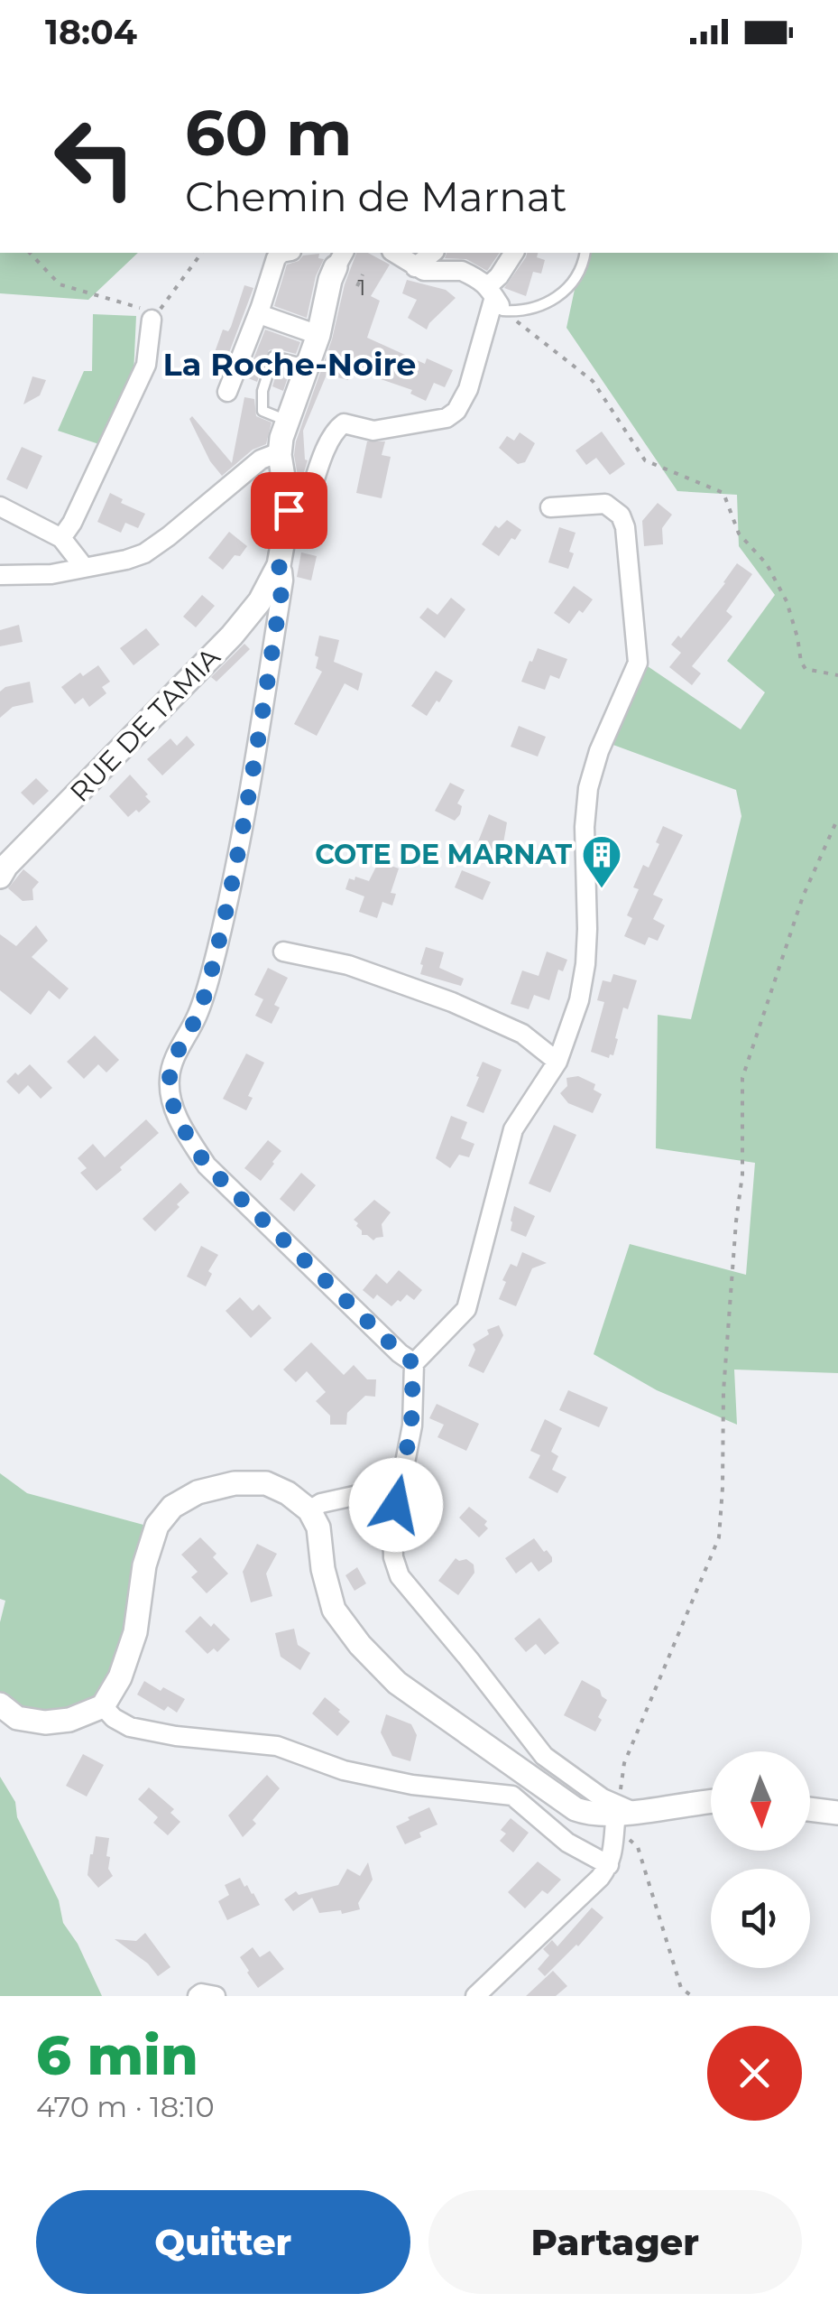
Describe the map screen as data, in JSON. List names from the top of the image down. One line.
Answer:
{"streets":{"street":["RUE DE TAMIA"]},"districts":["La Roche-Noire"],"places":{"building":["COTE DE MARNAT"]},"house_numbers":["1"],"north":"bottom","page":{"status":"18:04","turn":["60 m","Chemin de Marnat"],"heading":["6 min","470 m · 18:10"],"buttons":["Quitter","Partager"]}}
